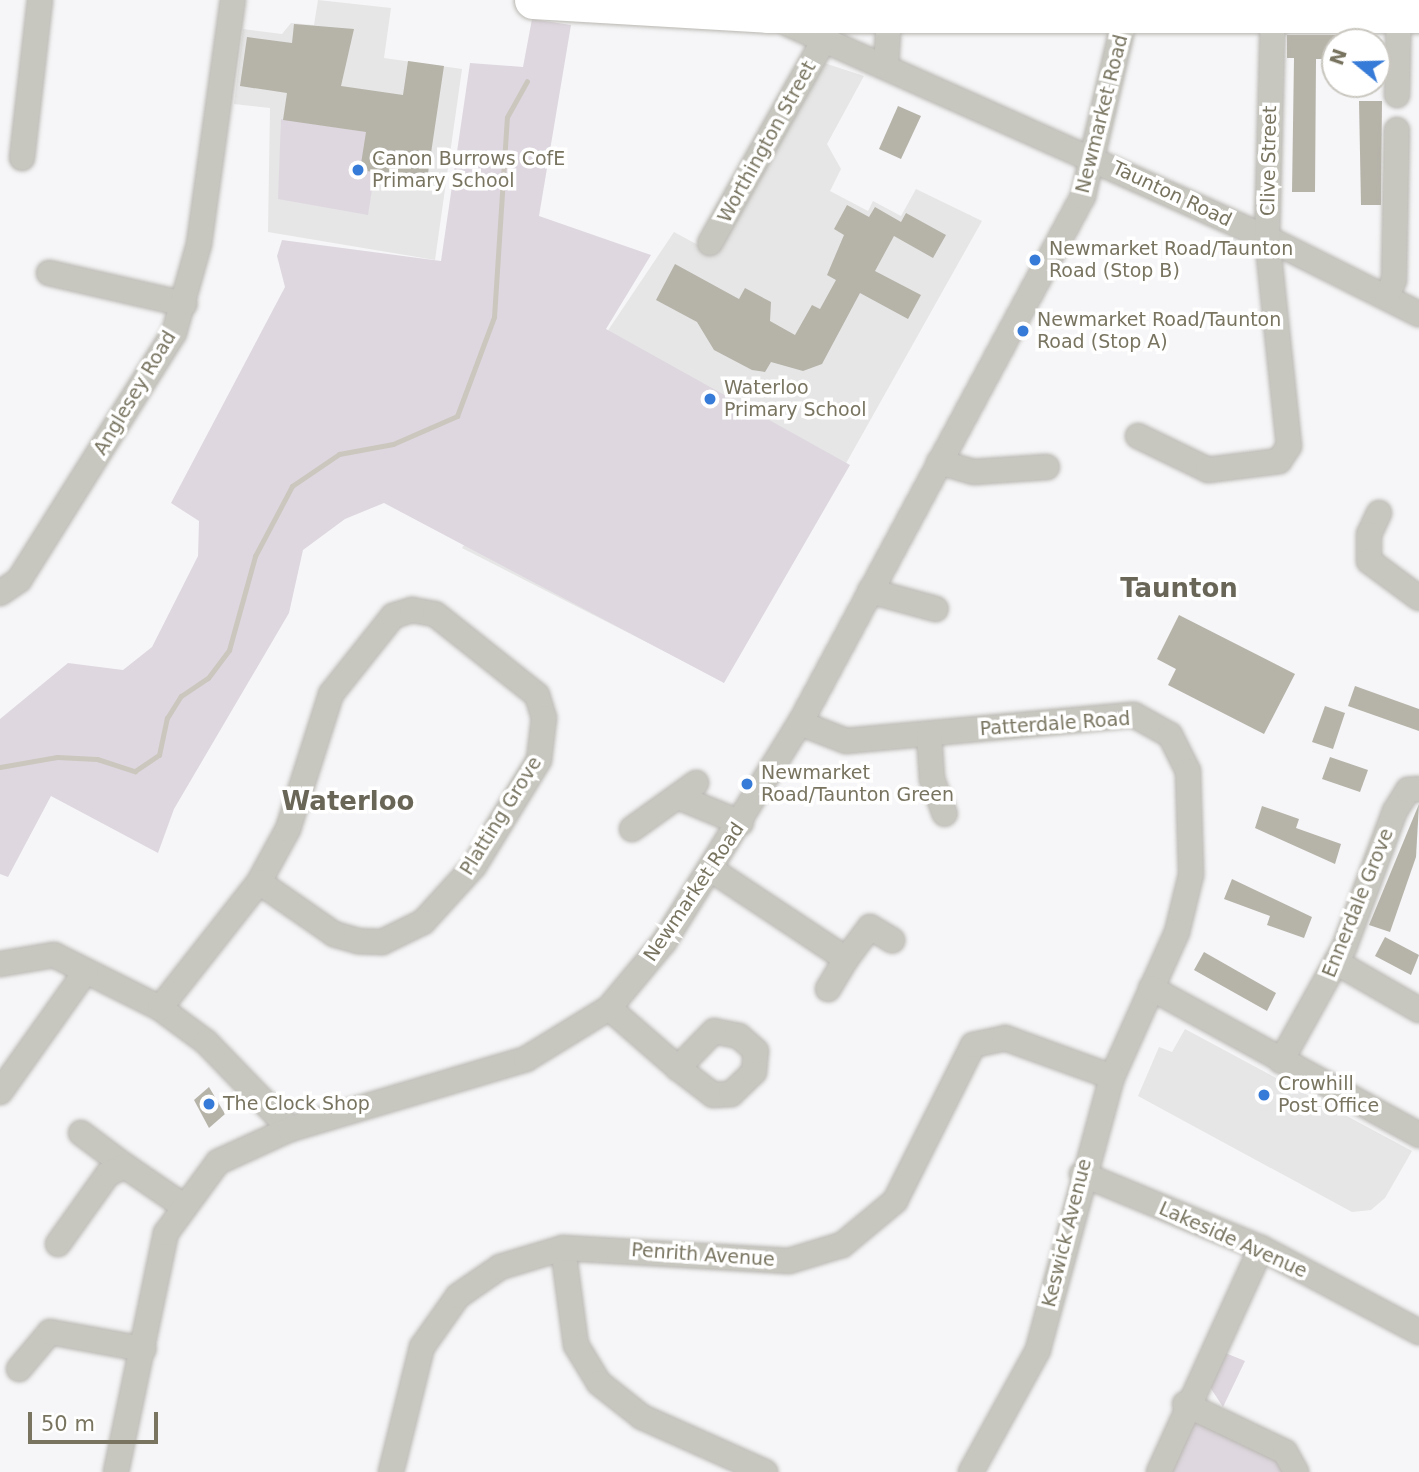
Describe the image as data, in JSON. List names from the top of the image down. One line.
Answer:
{"streets":{"street":["Newmarket Road","Worthington Street","Clive Street","Taunton Road","Anglesey Road","Patterdale Road","Platting Grove","Ennerdale Grove","Keswick Avenue","Lakeside Avenue","Penrith Avenue"]},"crossings":[["Newmarket Road","Taunton Road"],["Newmarket Road","Patterdale Road"],["Worthington Street","Taunton Road"],["Clive Street","Taunton Road"],["Patterdale Road","Keswick Avenue"],["Keswick Avenue","Lakeside Avenue"],["Keswick Avenue","Penrith Avenue"]],"districts":["Taunton","Waterloo"],"places":["Canon Burrows CofE Primary School","Newmarket Road/Taunton Road (Stop B)","Newmarket Road/Taunton Road (Stop A)","Waterloo Primary School","Newmarket Road/Taunton Green","Crowhill Post Office","The Clock Shop"],"scale_bar":"50 m","north":"left"}
